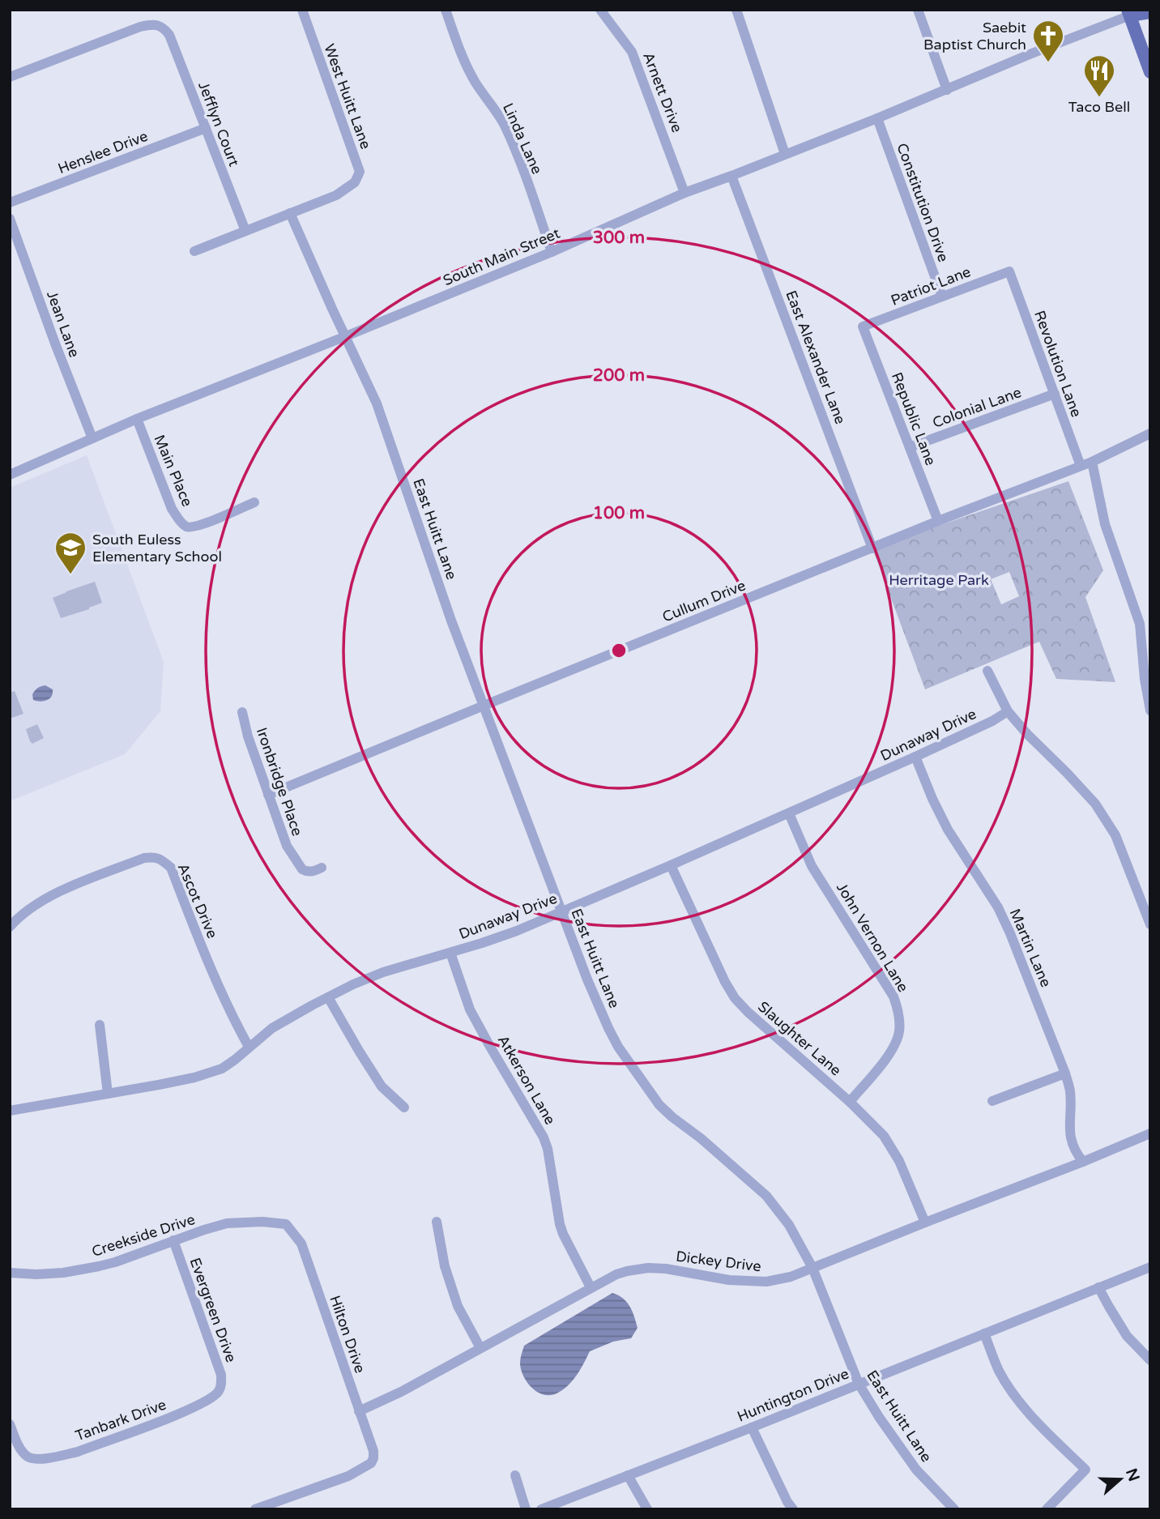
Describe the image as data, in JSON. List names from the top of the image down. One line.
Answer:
{"streets":{"street":["Arnett Drive","West Huitt Lane","Jefflyn Court","Linda Lane","Henslee Drive","Constitution Drive","South Main Street","Patriot Lane","Jean Lane","East Alexander Lane","Revolution Lane","Colonial Lane","Republic Lane","Main Place","East Huitt Lane","Cullum Drive","Dunaway Drive","Ironbridge Place","Ascot Drive","John Vernon Lane","Martin Lane","Slaughter Lane","Atkerson Lane","Creekside Drive","Dickey Drive","Evergreen Drive","Hilton Drive","Huntington Drive","Tanbark Drive"]},"crossings":[["Arnett Drive","South Main Street"],["Jefflyn Court","Henslee Drive"],["Linda Lane","South Main Street"],["Constitution Drive","South Main Street"],["Constitution Drive","Patriot Lane"],["South Main Street","Jean Lane"],["South Main Street","East Alexander Lane"],["South Main Street","Main Place"],["South Main Street","East Huitt Lane"],["Patriot Lane","Revolution Lane"],["Patriot Lane","Republic Lane"],["East Alexander Lane","Cullum Drive"],["Revolution Lane","Colonial Lane"],["Revolution Lane","Cullum Drive"],["Colonial Lane","Republic Lane"],["Republic Lane","Cullum Drive"],["East Huitt Lane","Cullum Drive"],["East Huitt Lane","Dunaway Drive"],["East Huitt Lane","Dickey Drive"],["East Huitt Lane","Huntington Drive"],["Cullum Drive","Ironbridge Place"],["Dunaway Drive","Ascot Drive"],["Dunaway Drive","John Vernon Lane"],["Dunaway Drive","Martin Lane"],["Dunaway Drive","Slaughter Lane"],["Dunaway Drive","Atkerson Lane"],["John Vernon Lane","Slaughter Lane"],["Martin Lane","Dickey Drive"],["Slaughter Lane","Dickey Drive"],["Atkerson Lane","Dickey Drive"],["Creekside Drive","Evergreen Drive"],["Creekside Drive","Hilton Drive"],["Dickey Drive","Hilton Drive"],["Evergreen Drive","Tanbark Drive"]],"parks":["Herritage Park"],"places":{"church":["Saebit Baptist Church"],"restaurant":["Taco Bell"],"school or university":["South Euless Elementary School"]},"north":"right","rings":["300 m","200 m","100 m"]}
